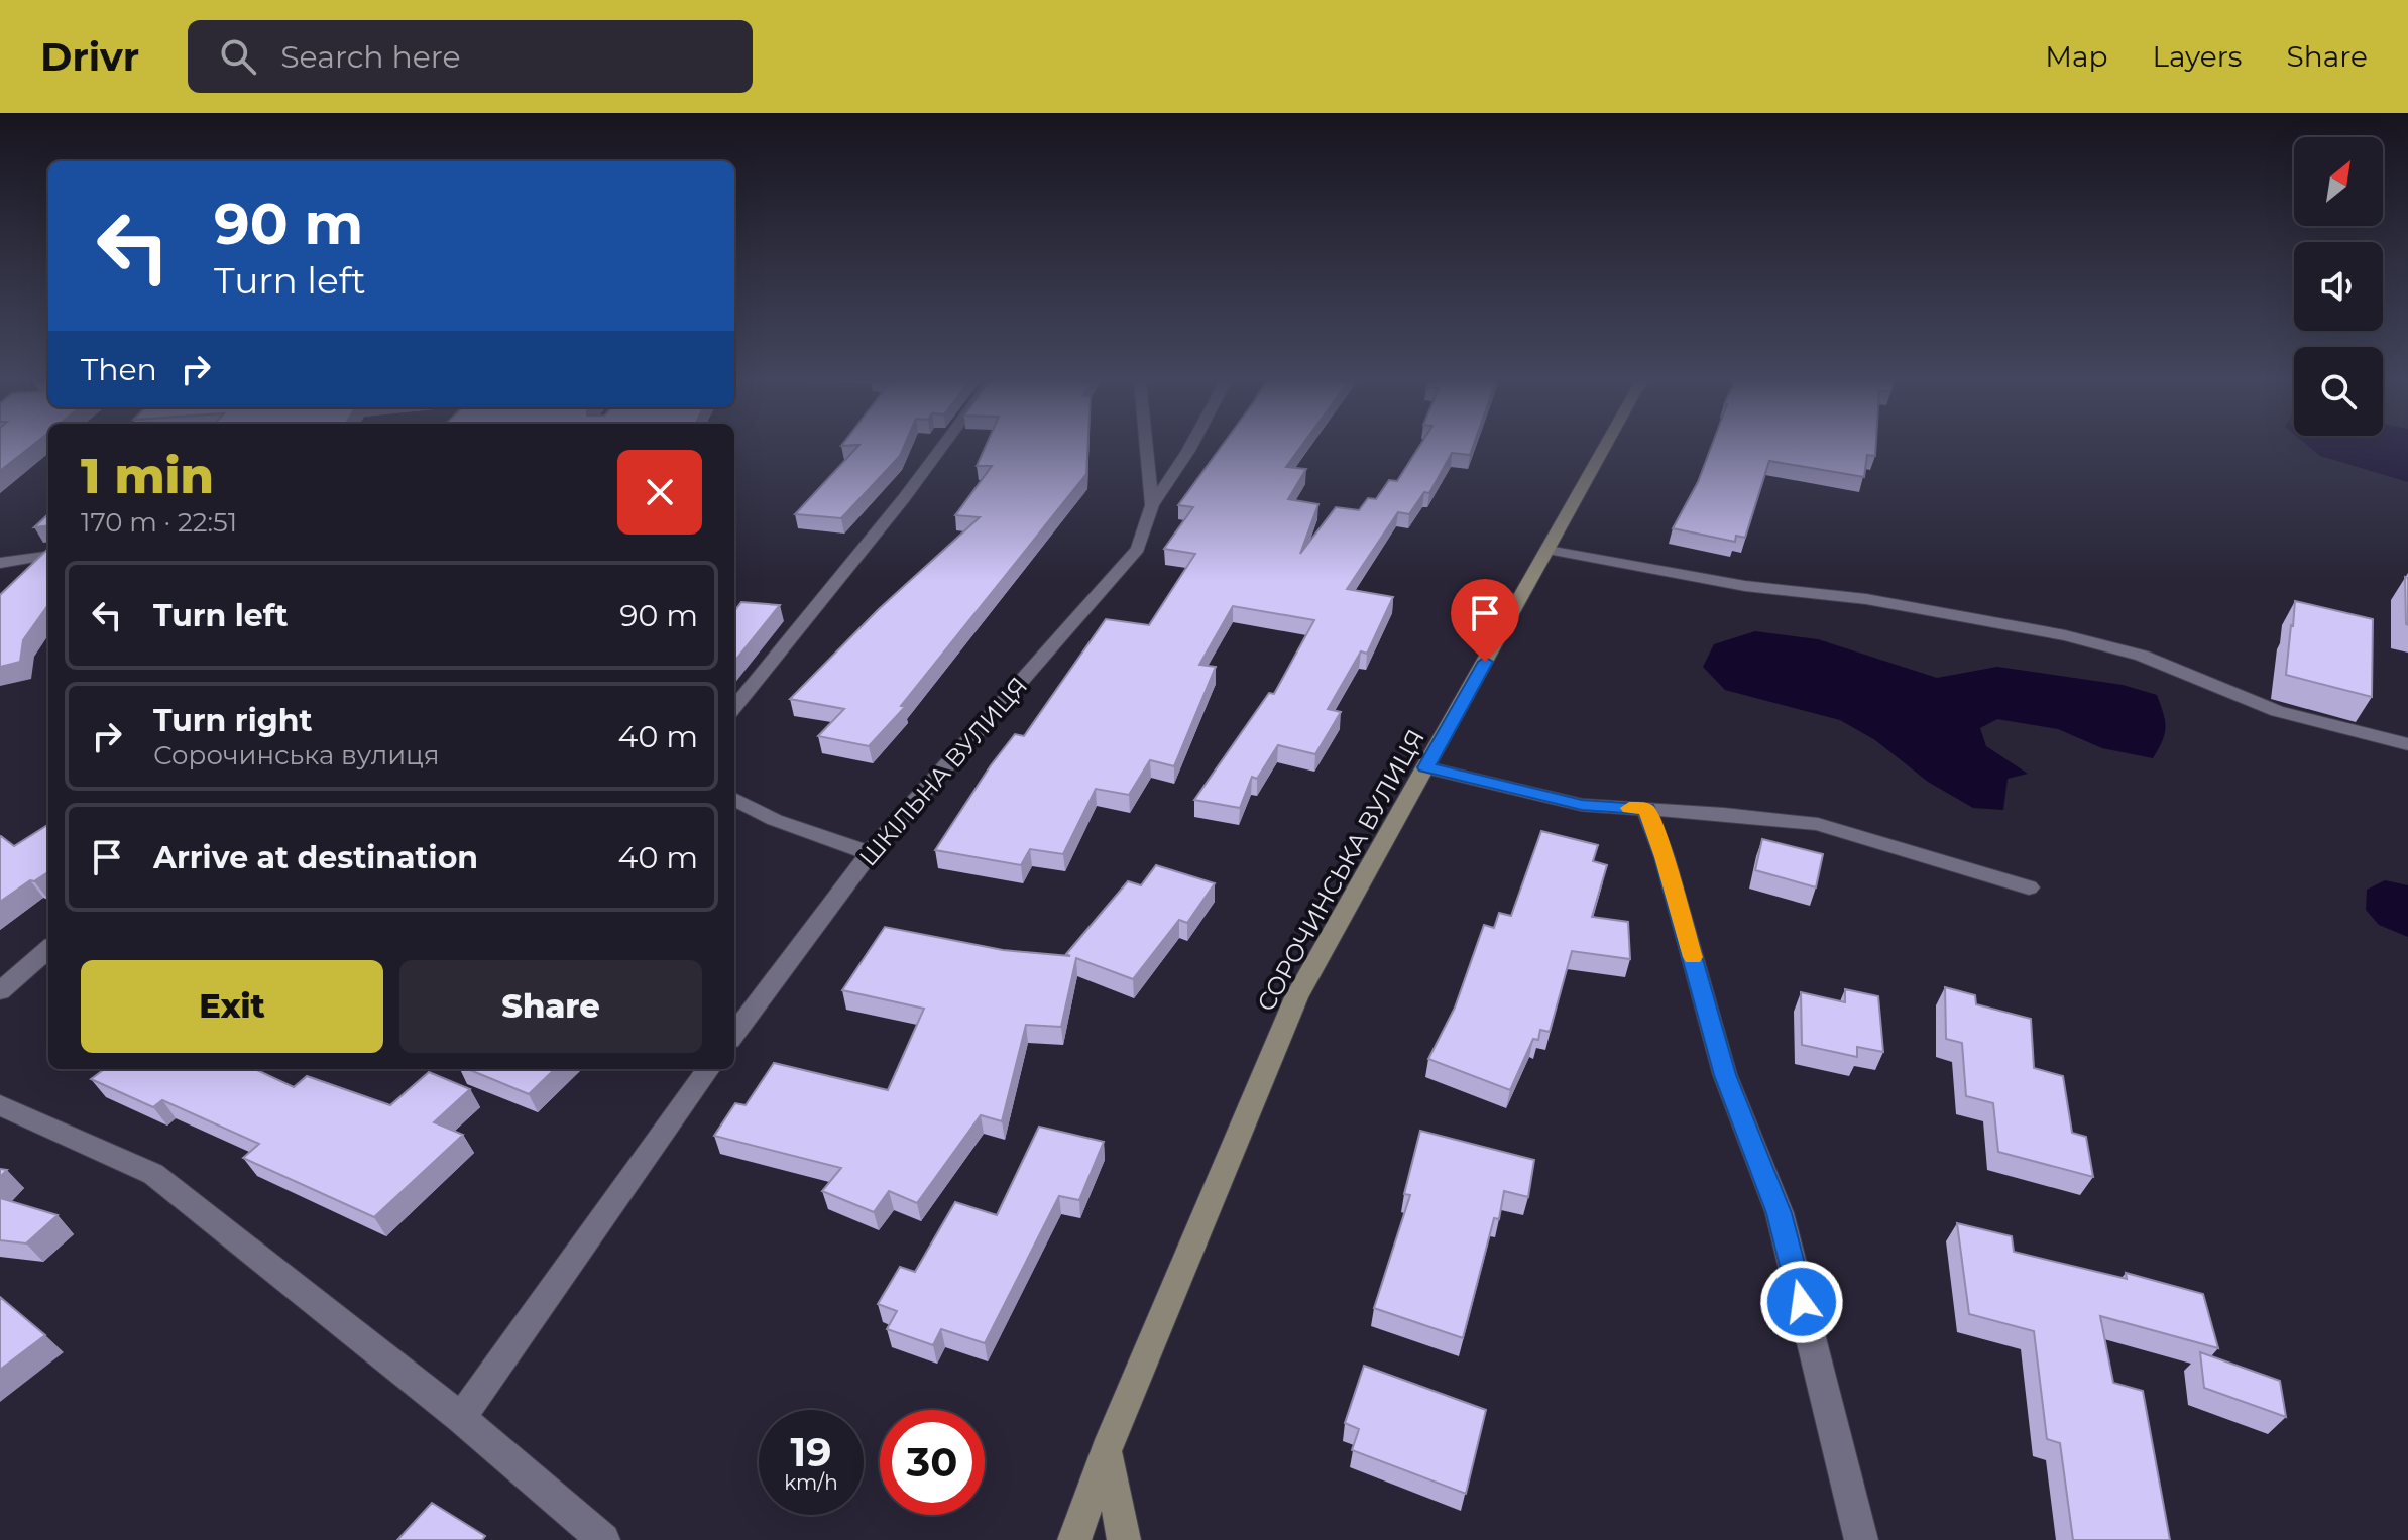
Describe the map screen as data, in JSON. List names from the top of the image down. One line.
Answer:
{"streets":{"main road":["СОРОЧИНСЬКА ВУЛИЦЯ"],"street":["ШКІЛЬНА ВУЛИЦЯ"]},"north":"top right","page":{"header":"Drivr","search":"Search here","nav":["Map","Layers","Share"],"turn":["90 m","Turn left"],"then":"Then","heading":["1 min","170 m · 22:51"],"list":[{"name":"Turn left","value":"90 m"},{"name":"Turn right","note":"Сорочинська вулиця","value":"40 m"},{"name":"Arrive at destination","value":"40 m"}],"buttons":["Exit","Share"],"speed":"19 km/h","limit":"30"}}
